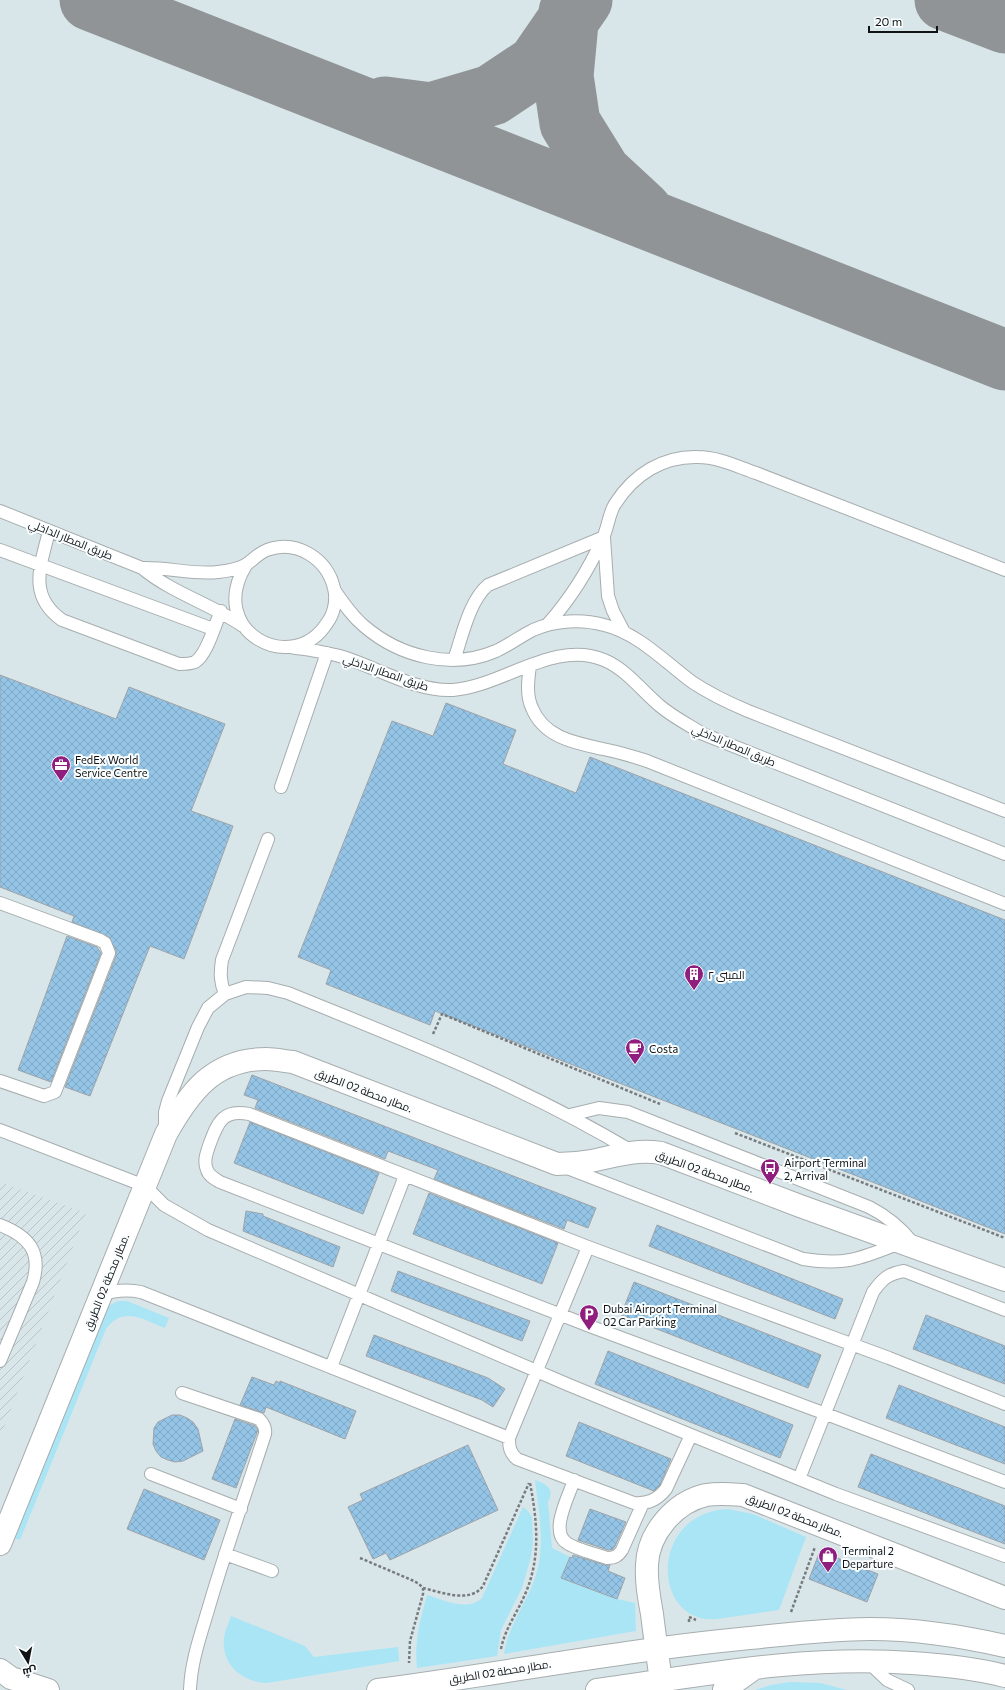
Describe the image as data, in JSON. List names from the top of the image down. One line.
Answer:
{"streets":{"street":["مطار محطة 02 الطريق."],"lane":["طريق المطار الداخلي"]},"places":{"office":["FedEx World Service Centre"],"building":["المبنى ٢"],"cafe":["Costa"],"bus stop":["Airport Terminal 2, Arrival"],"parking":["Dubai Airport Terminal 02 Car Parking"],"shop":["Terminal 2 Departure"]},"scale_bar":"20 m","north":"bottom"}
